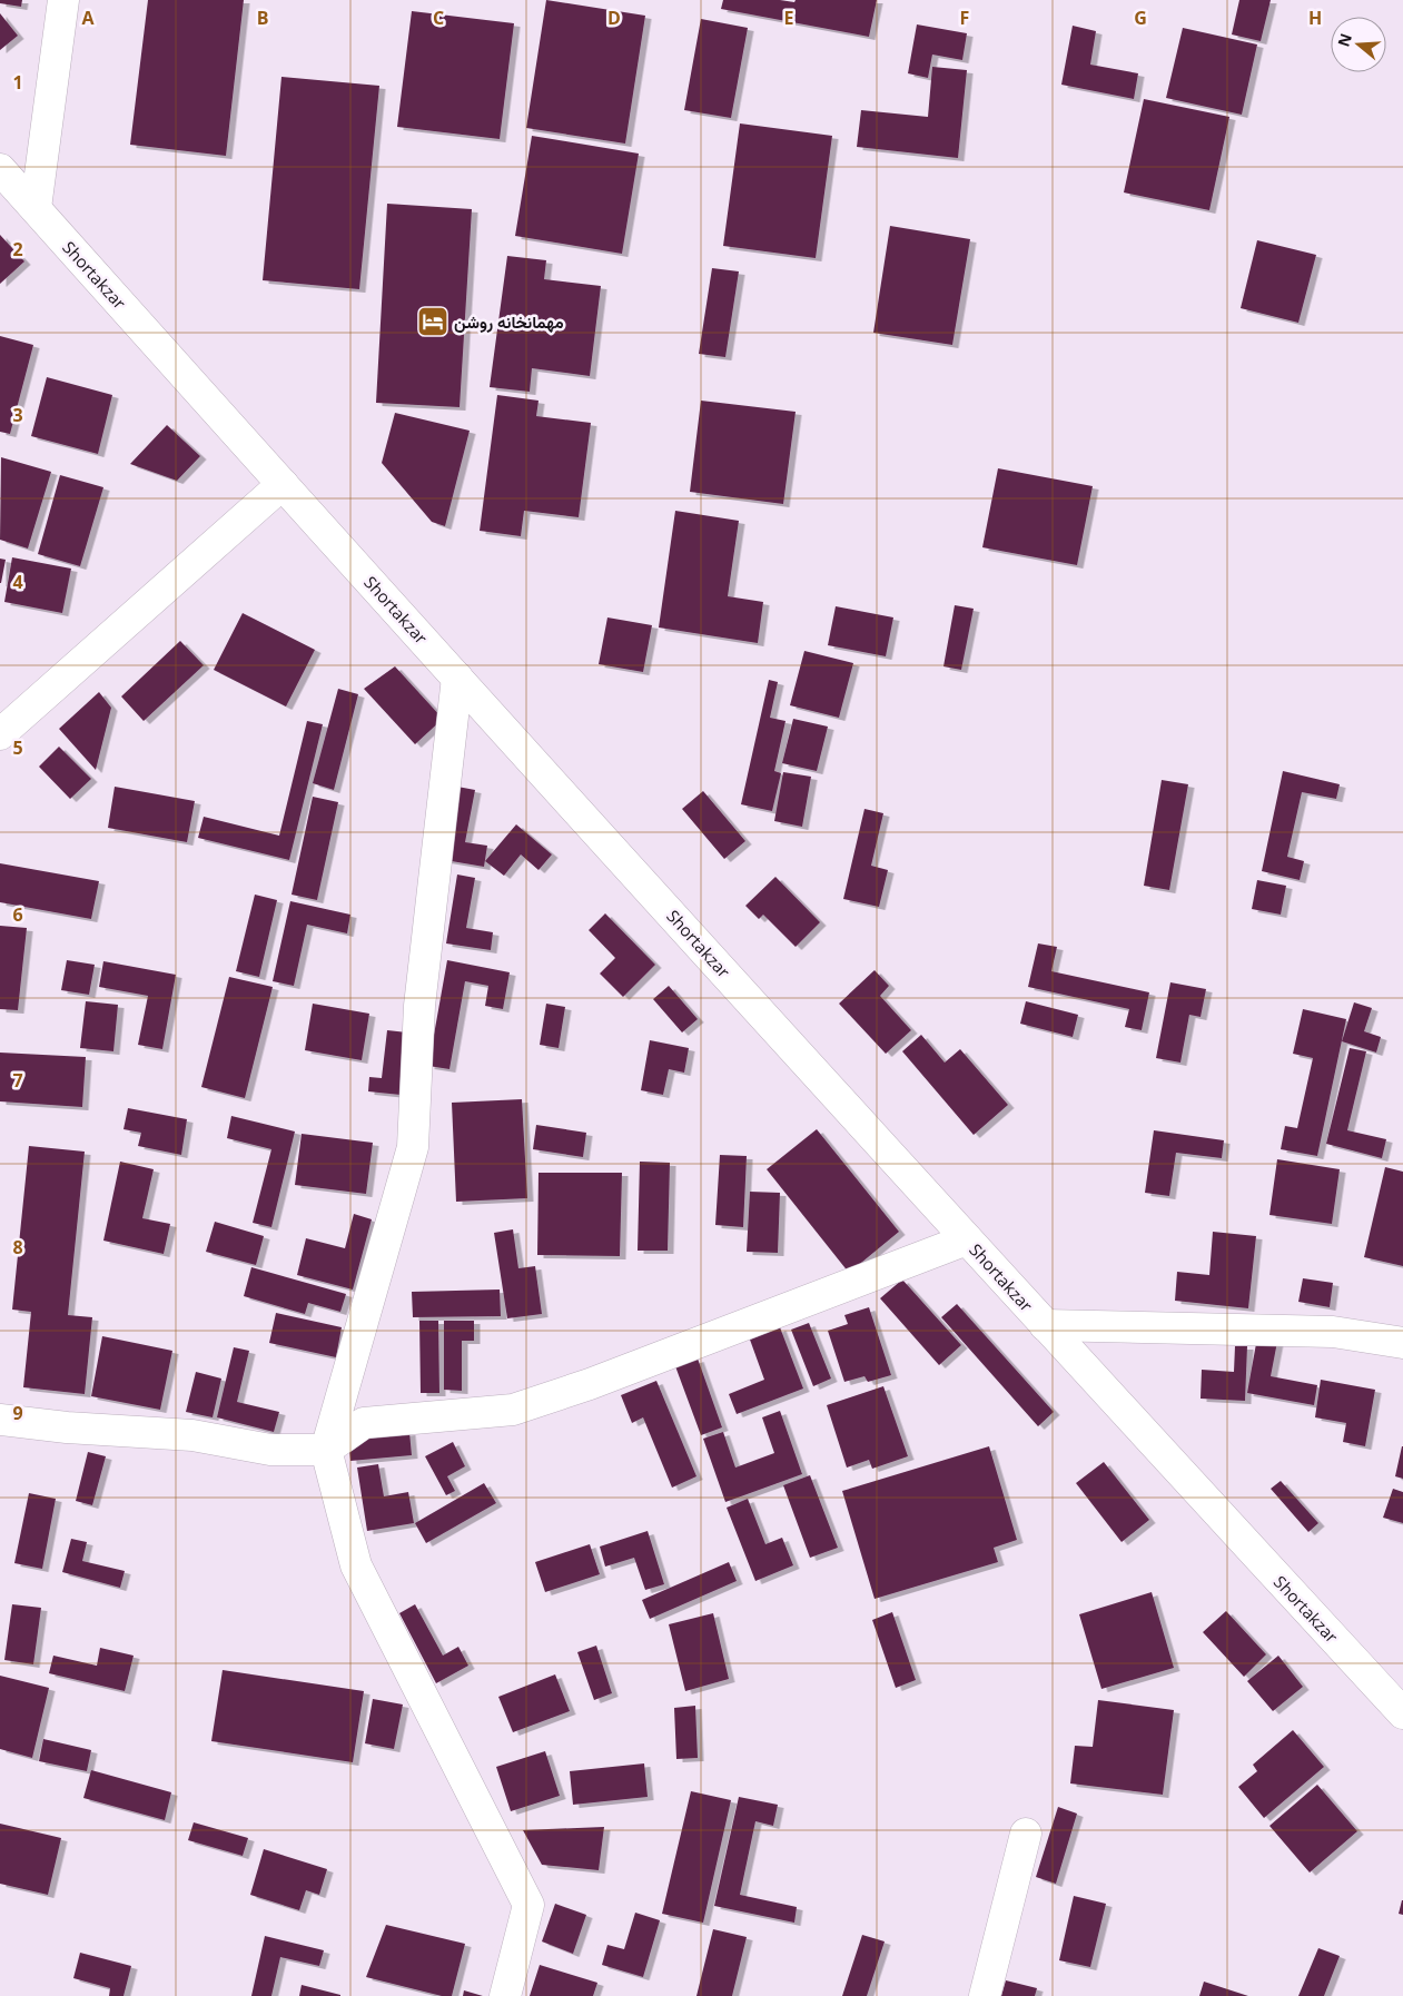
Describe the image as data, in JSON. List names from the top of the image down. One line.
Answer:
{"streets":{"street":["Shortakzar"]},"places":{"hotel":["مهمانخانه روشن"]},"north":"left","grid":{"columns":["A","B","C","D","E","F","G","H"],"rows":["1","2","3","4","5","6","7","8","9"]}}
